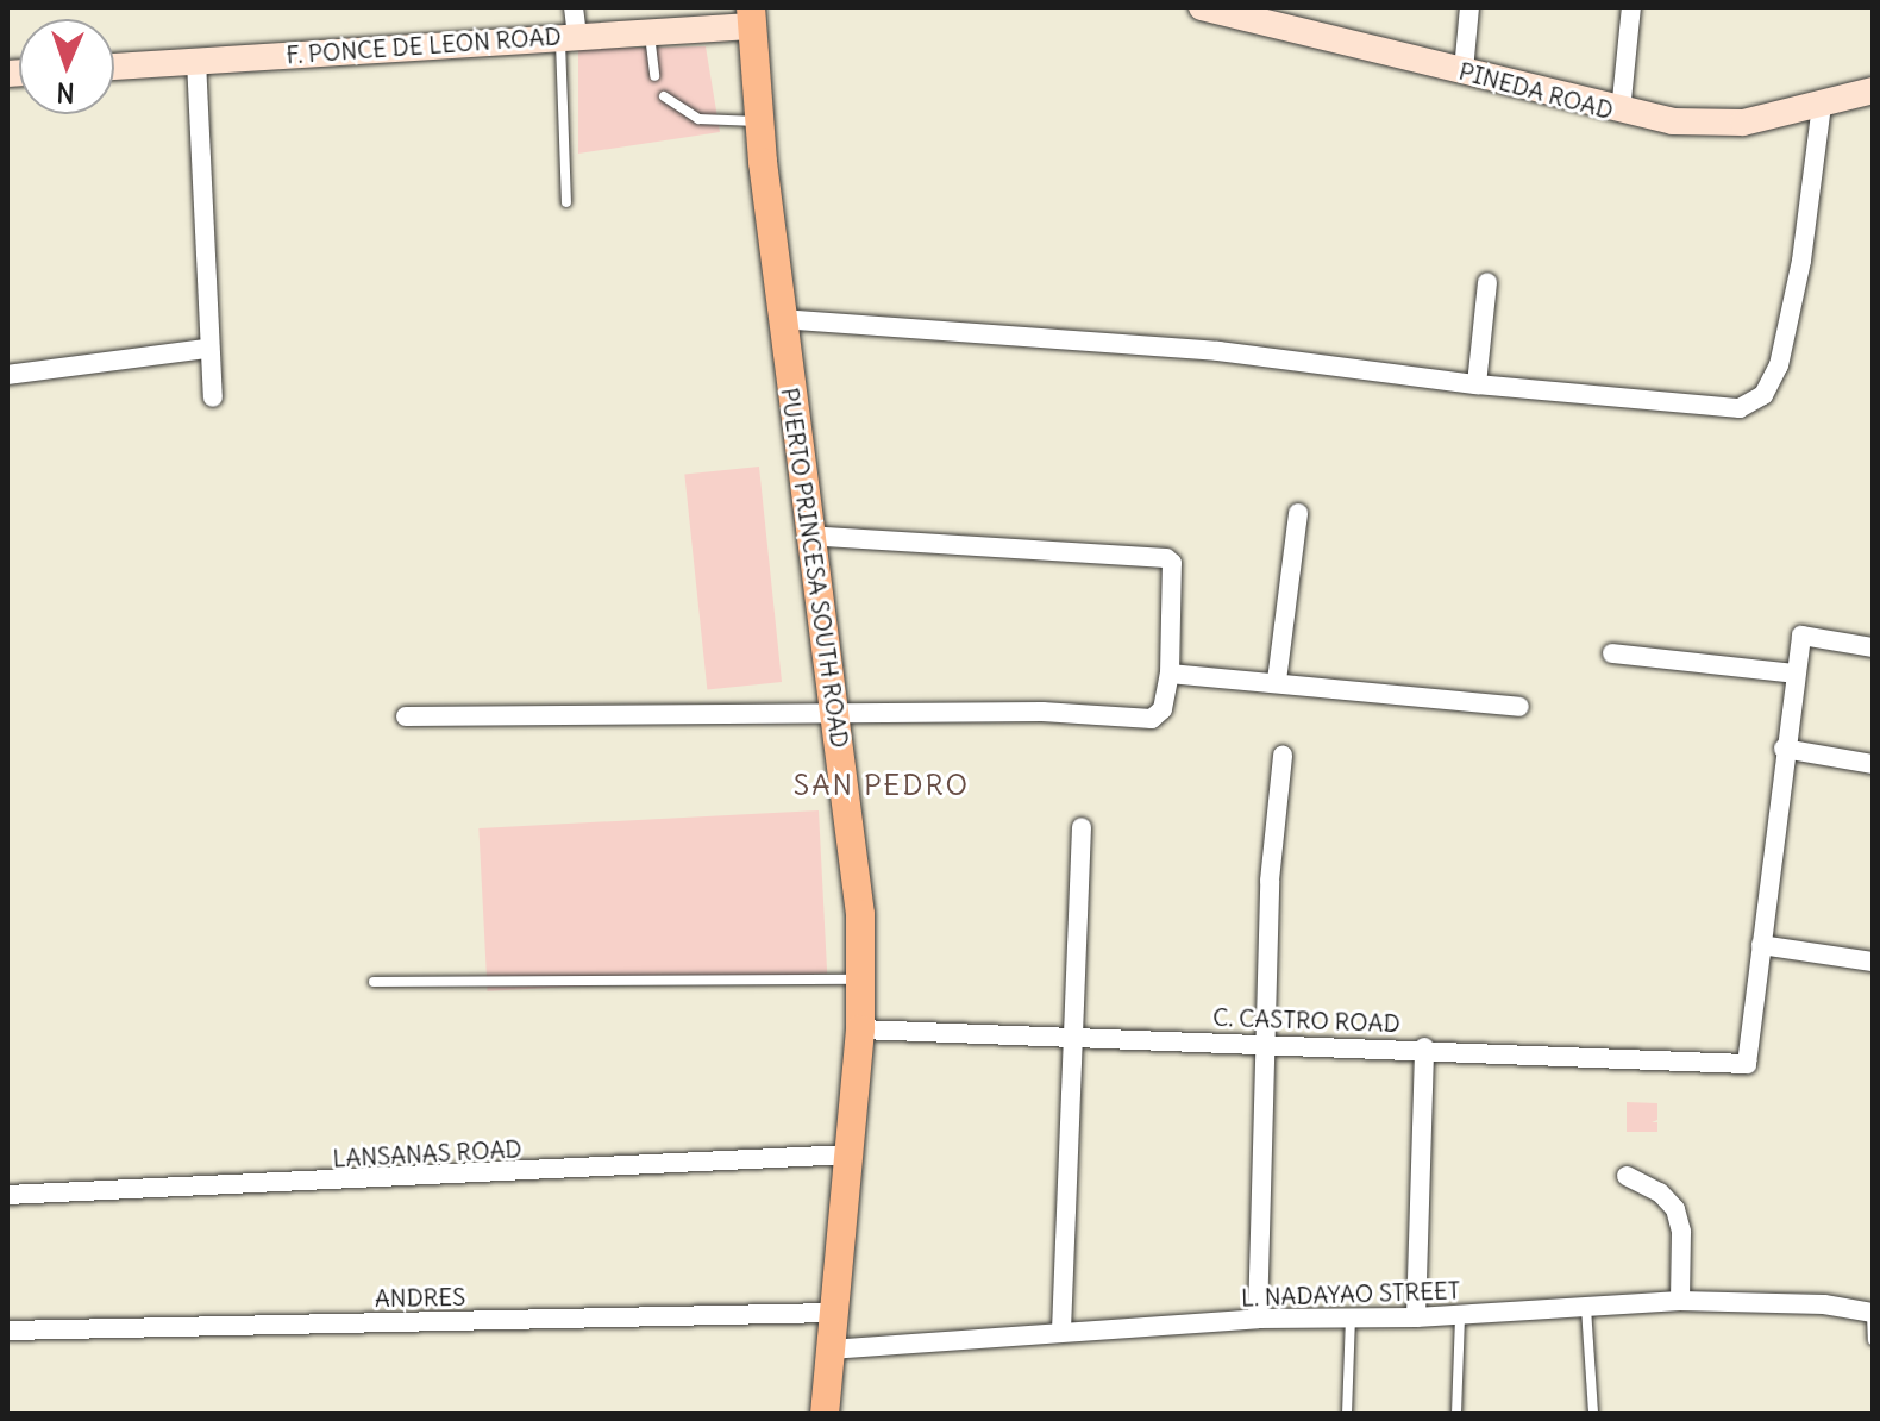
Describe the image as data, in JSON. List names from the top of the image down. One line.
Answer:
{"streets":{"main road":["PUERTO PRINCESA SOUTH ROAD"],"street":["F. PONCE DE LEON ROAD","PINEDA ROAD","C. CASTRO ROAD","LANSANAS ROAD","L. NADAYAO STREET","ANDRES"]},"crossings":[["F. PONCE DE LEON ROAD","PUERTO PRINCESA SOUTH ROAD"],["PUERTO PRINCESA SOUTH ROAD","C. CASTRO ROAD"],["PUERTO PRINCESA SOUTH ROAD","LANSANAS ROAD"],["PUERTO PRINCESA SOUTH ROAD","L. NADAYAO STREET"],["PUERTO PRINCESA SOUTH ROAD","ANDRES"]],"districts":["SAN PEDRO"],"north":"bottom"}
